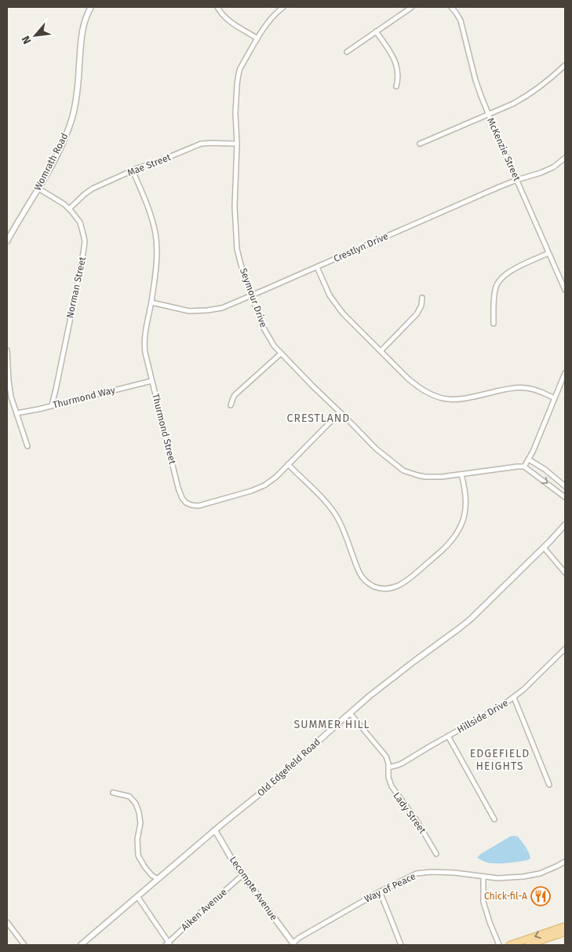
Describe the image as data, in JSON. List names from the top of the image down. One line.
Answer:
{"streets":{"street":["McKenzie Street","Womrath Road","Mae Street","Crestlyn Drive","Norman Street","Seymour Drive","Thurmond Way","Thurmond Street","Hillside Drive","Old Edgefield Road","Lady Street","Way of Peace","Lecompte Avenue","Aiken Avenue"]},"crossings":[["McKenzie Street","Crestlyn Drive"],["Womrath Road","Norman Street"],["Mae Street","Norman Street"],["Mae Street","Seymour Drive"],["Mae Street","Thurmond Street"],["Crestlyn Drive","Seymour Drive"],["Crestlyn Drive","Thurmond Street"],["Norman Street","Thurmond Way"],["Seymour Drive","Thurmond Street"],["Thurmond Way","Thurmond Street"],["Hillside Drive","Lady Street"],["Old Edgefield Road","Lady Street"],["Old Edgefield Road","Lecompte Avenue"],["Way of Peace","Lecompte Avenue"],["Lecompte Avenue","Aiken Avenue"]],"districts":["CRESTLAND","SUMMER HILL","EDGEFIELD HEIGHTS"],"places":{"restaurant":["Chick-fil-A"]},"north":"bottom left"}
